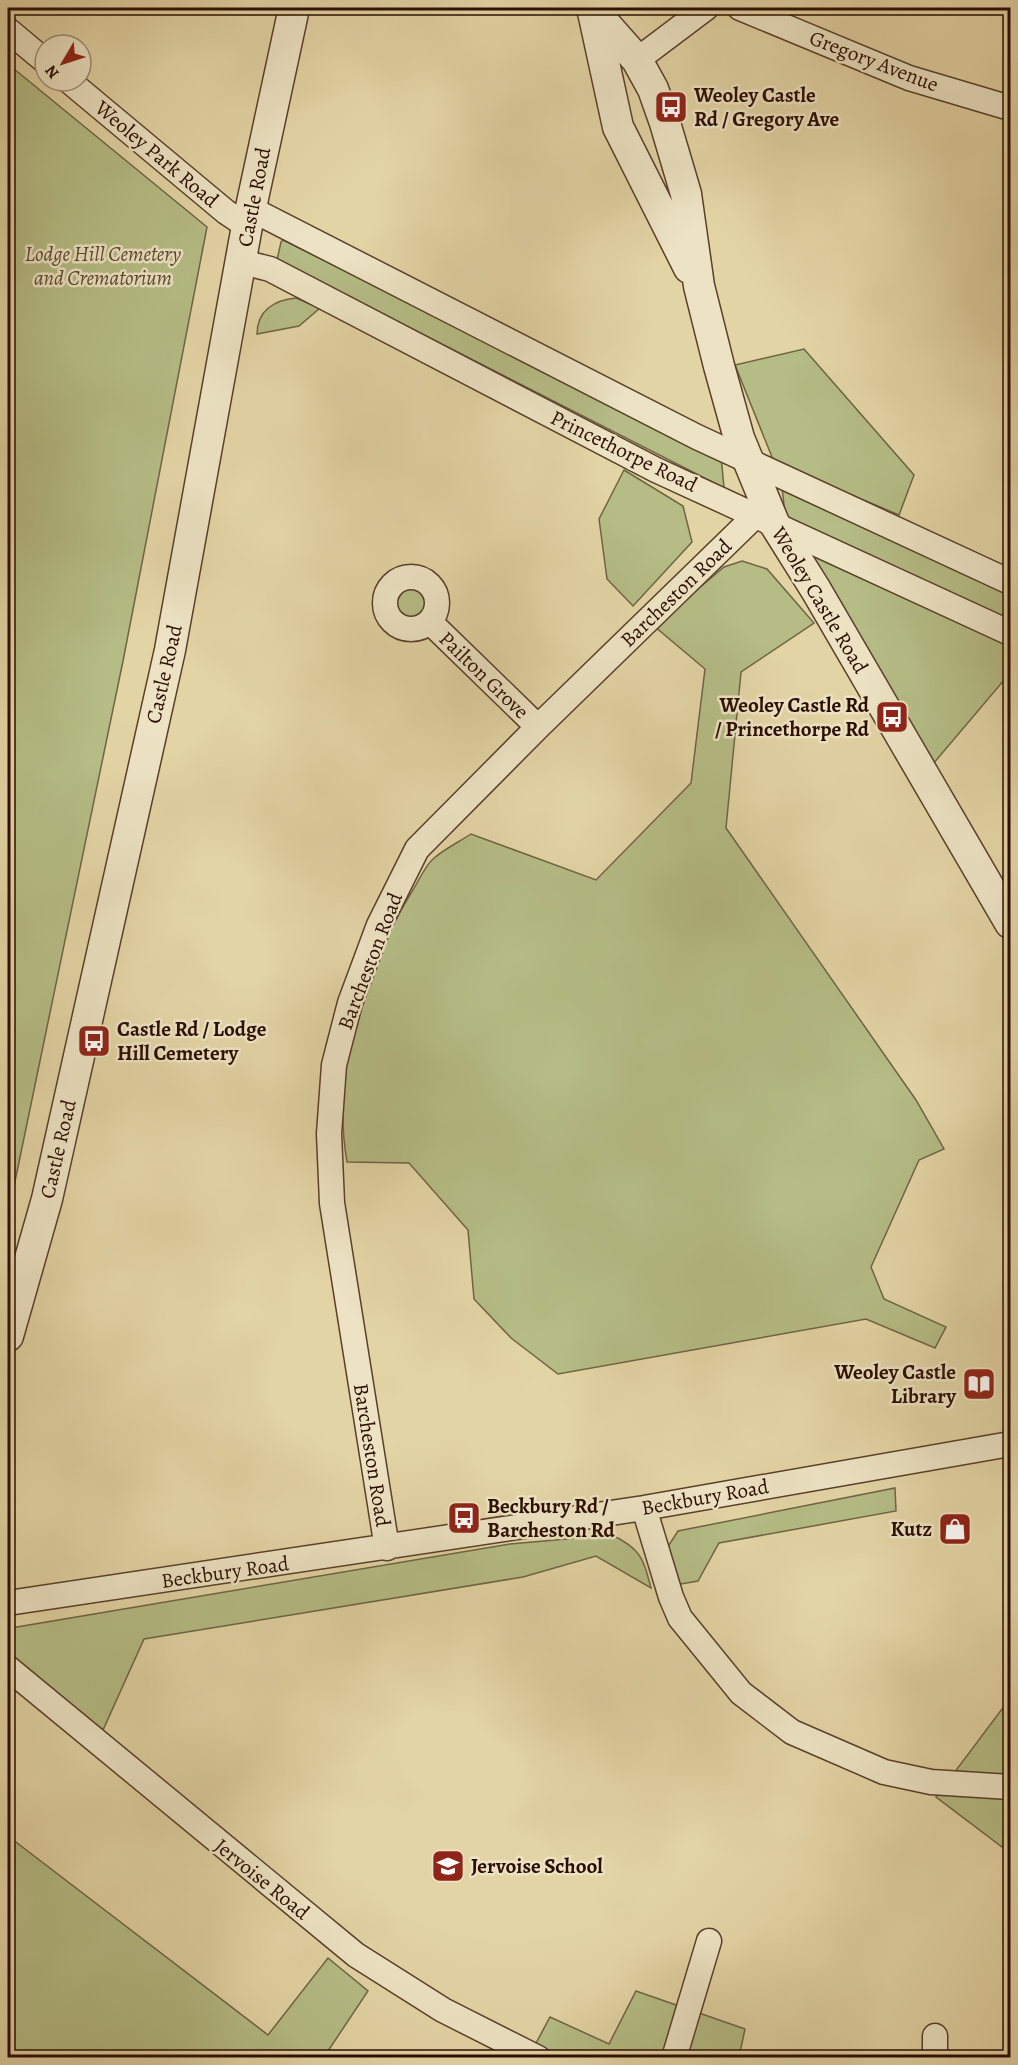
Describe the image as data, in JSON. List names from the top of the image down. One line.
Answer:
{"streets":{"street":["Gregory Avenue","Weoley Park Road","Castle Road","Princethorpe Road","Barcheston Road","Weoley Castle Road","Pailton Grove","Beckbury Road","Jervoise Road"]},"crossings":[["Weoley Park Road","Castle Road"],["Castle Road","Princethorpe Road"],["Princethorpe Road","Barcheston Road"],["Princethorpe Road","Weoley Castle Road"],["Barcheston Road","Weoley Castle Road"],["Barcheston Road","Pailton Grove"],["Barcheston Road","Beckbury Road"]],"parks":["Lodge Hill Cemetery and Crematorium"],"places":{"bus stop":["Weoley Castle Rd / Gregory Ave","Weoley Castle Rd / Princethorpe Rd","Castle Rd / Lodge Hill Cemetery","Beckbury Rd / Barcheston Rd"],"library":["Weoley Castle Library"],"shop":["Kutz"],"school or university":["Jervoise School"]},"north":"bottom left"}
